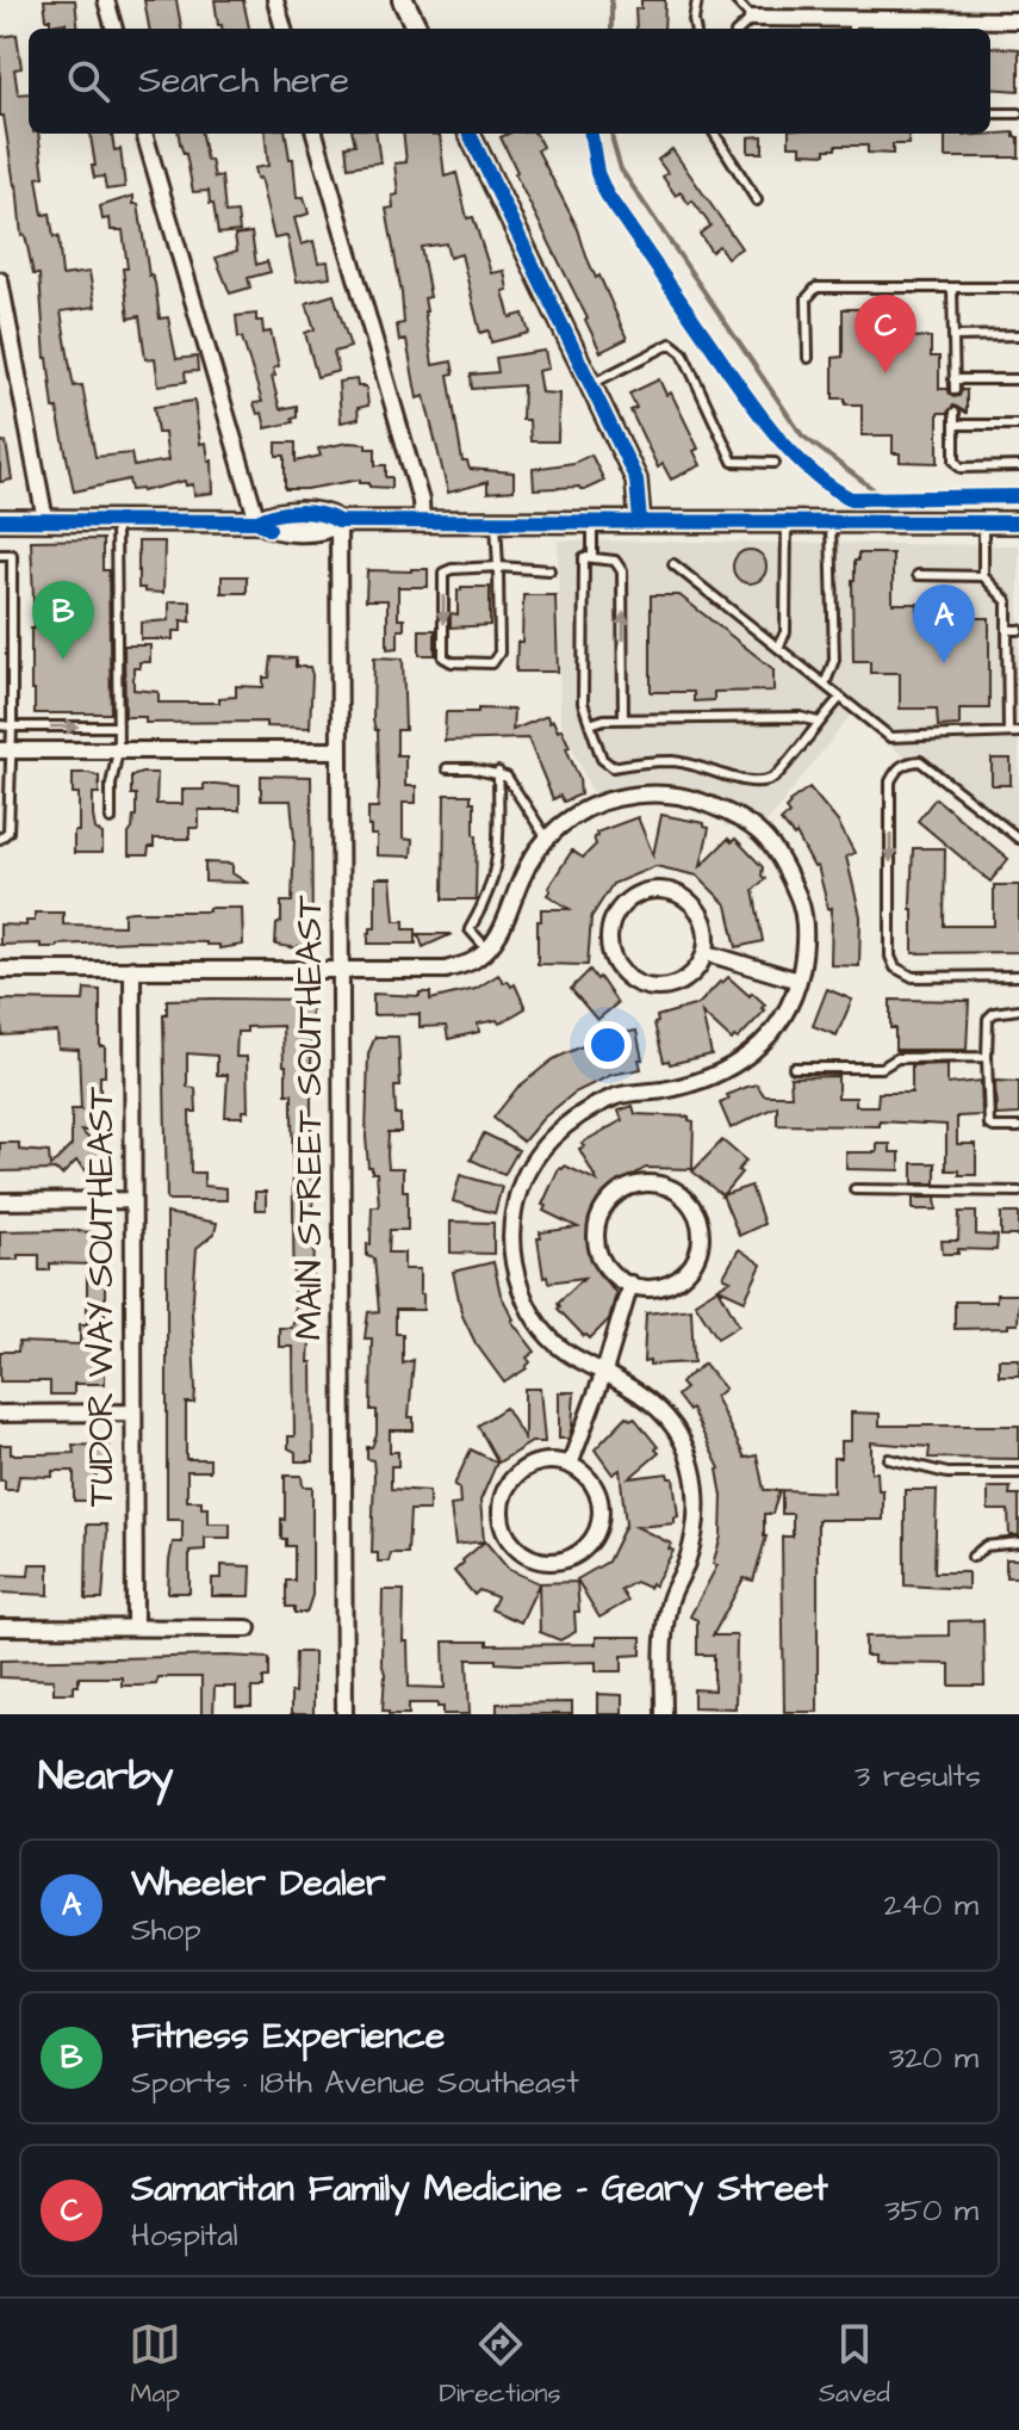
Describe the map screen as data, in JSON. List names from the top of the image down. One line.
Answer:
{"streets":{"street":["MAIN STREET SOUTHEAST","TUDOR WAY SOUTHEAST"]},"page":{"search":"Search here","pins":["C","B","A"],"heading":["Nearby","3 results"],"list":[{"mark":"A","name":"Wheeler Dealer","note":"Shop","value":"240 m"},{"mark":"B","name":"Fitness Experience","note":"Sports · 18th Avenue Southeast","value":"320 m"},{"mark":"C","name":"Samaritan Family Medicine - Geary Street","note":"Hospital","value":"350 m"}],"nav":["Map","Directions","Saved"]}}
